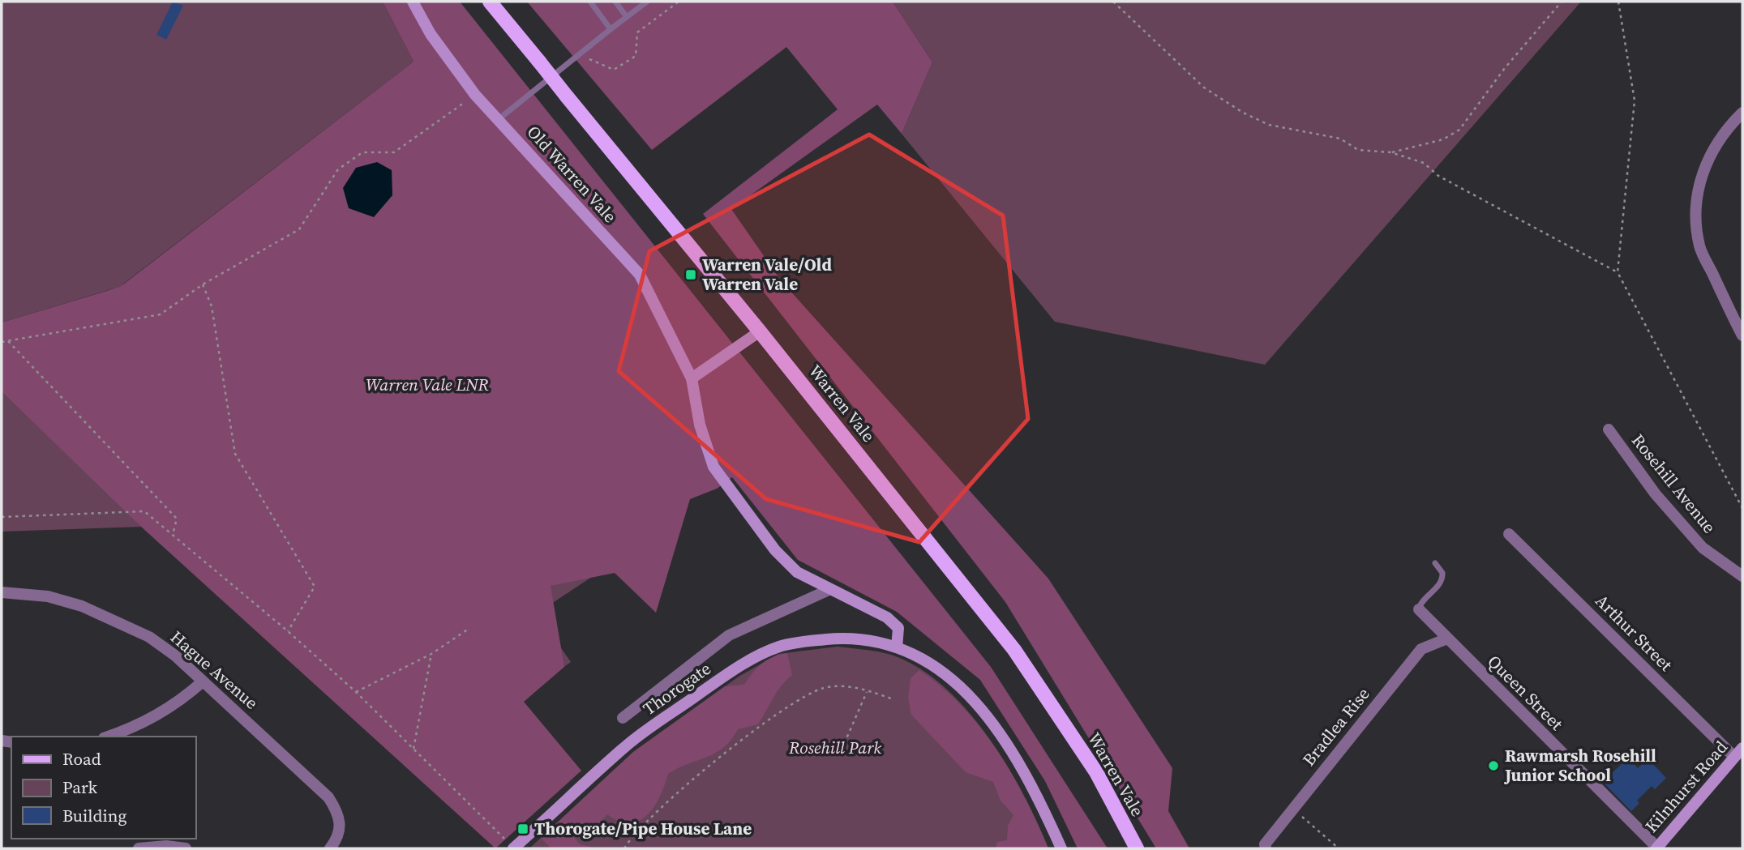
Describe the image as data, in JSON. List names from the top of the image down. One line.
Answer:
{"streets":{"main road":["Warren Vale"],"street":["Old Warren Vale","Rosehill Avenue","Arthur Street","Hague Avenue","Thorogate","Queen Street","Bradlea Rise","Kilnhurst Road"]},"crossings":[["Old Warren Vale","Thorogate"],["Arthur Street","Kilnhurst Road"],["Queen Street","Bradlea Rise"],["Queen Street","Kilnhurst Road"]],"parks":["Warren Vale LNR","Rosehill Park"],"places":{"transit":["Warren Vale/Old Warren Vale","Thorogate/Pipe House Lane"],"other":["Rawmarsh Rosehill Junior School"]},"legend":["Road","Park","Building"]}
